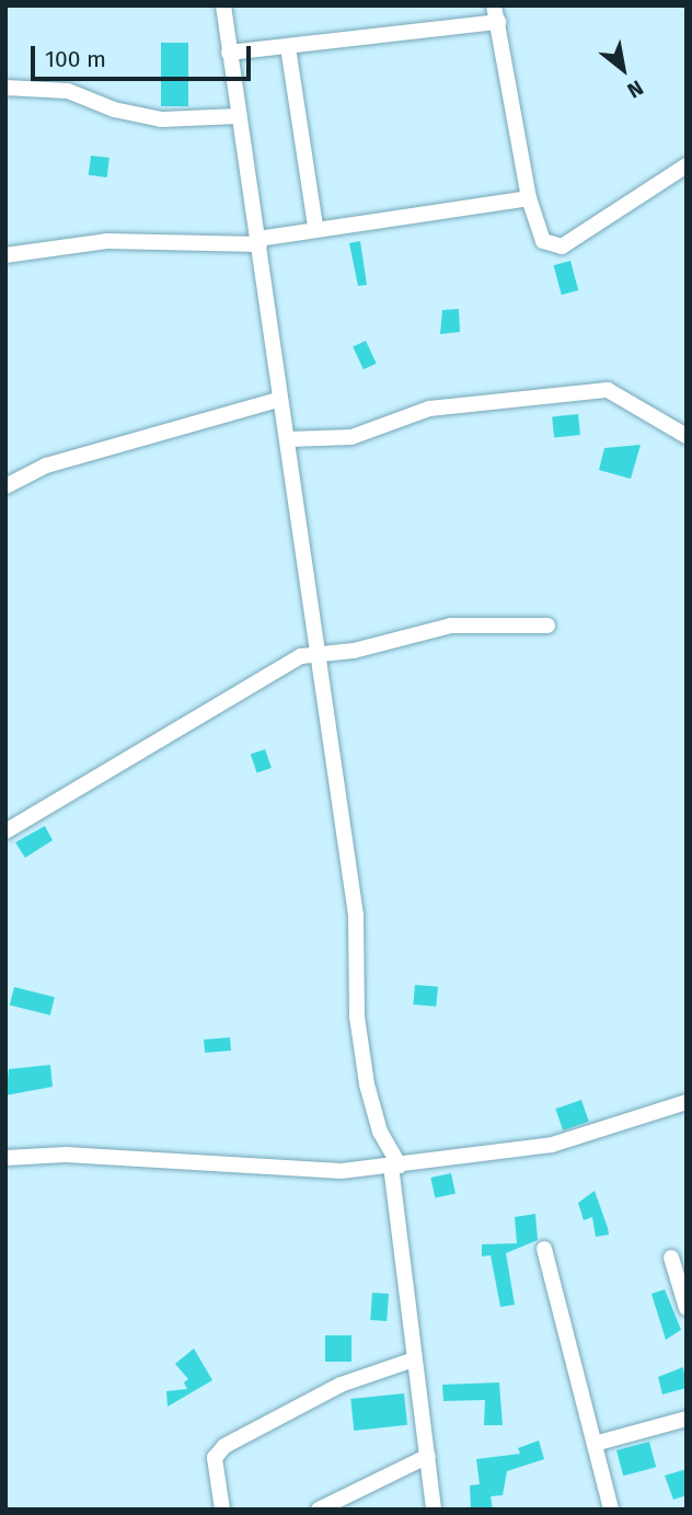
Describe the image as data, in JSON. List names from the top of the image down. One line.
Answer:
{"scale_bar":"100 m","north":"bottom right"}
